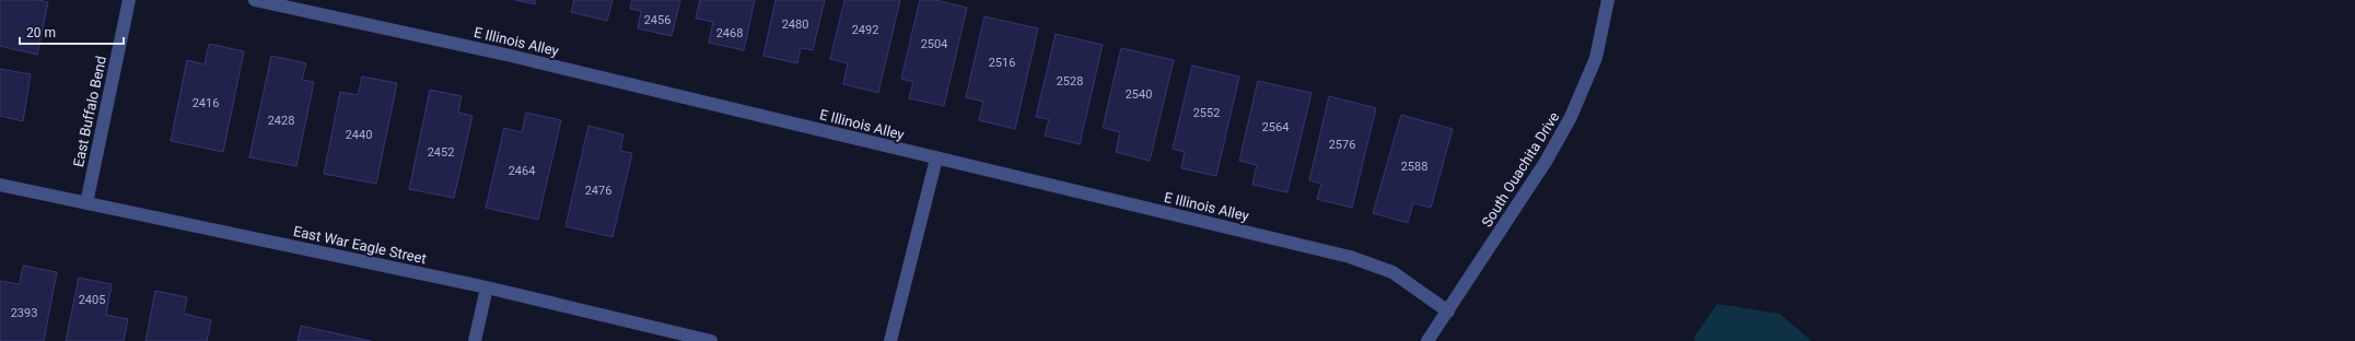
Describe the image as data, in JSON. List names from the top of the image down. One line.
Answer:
{"streets":{"street":["E Illinois Alley","East Buffalo Bend","South Ouachita Drive","East War Eagle Street"]},"crossings":[["E Illinois Alley","South Ouachita Drive"],["East Buffalo Bend","East War Eagle Street"]],"house_numbers":["2456","2480","2492","2468","2504","2516","2528","2540","2416","2552","2428","2564","2440","2576","2452","2588","2464","2476","2405","2393"],"scale_bar":"20 m"}
